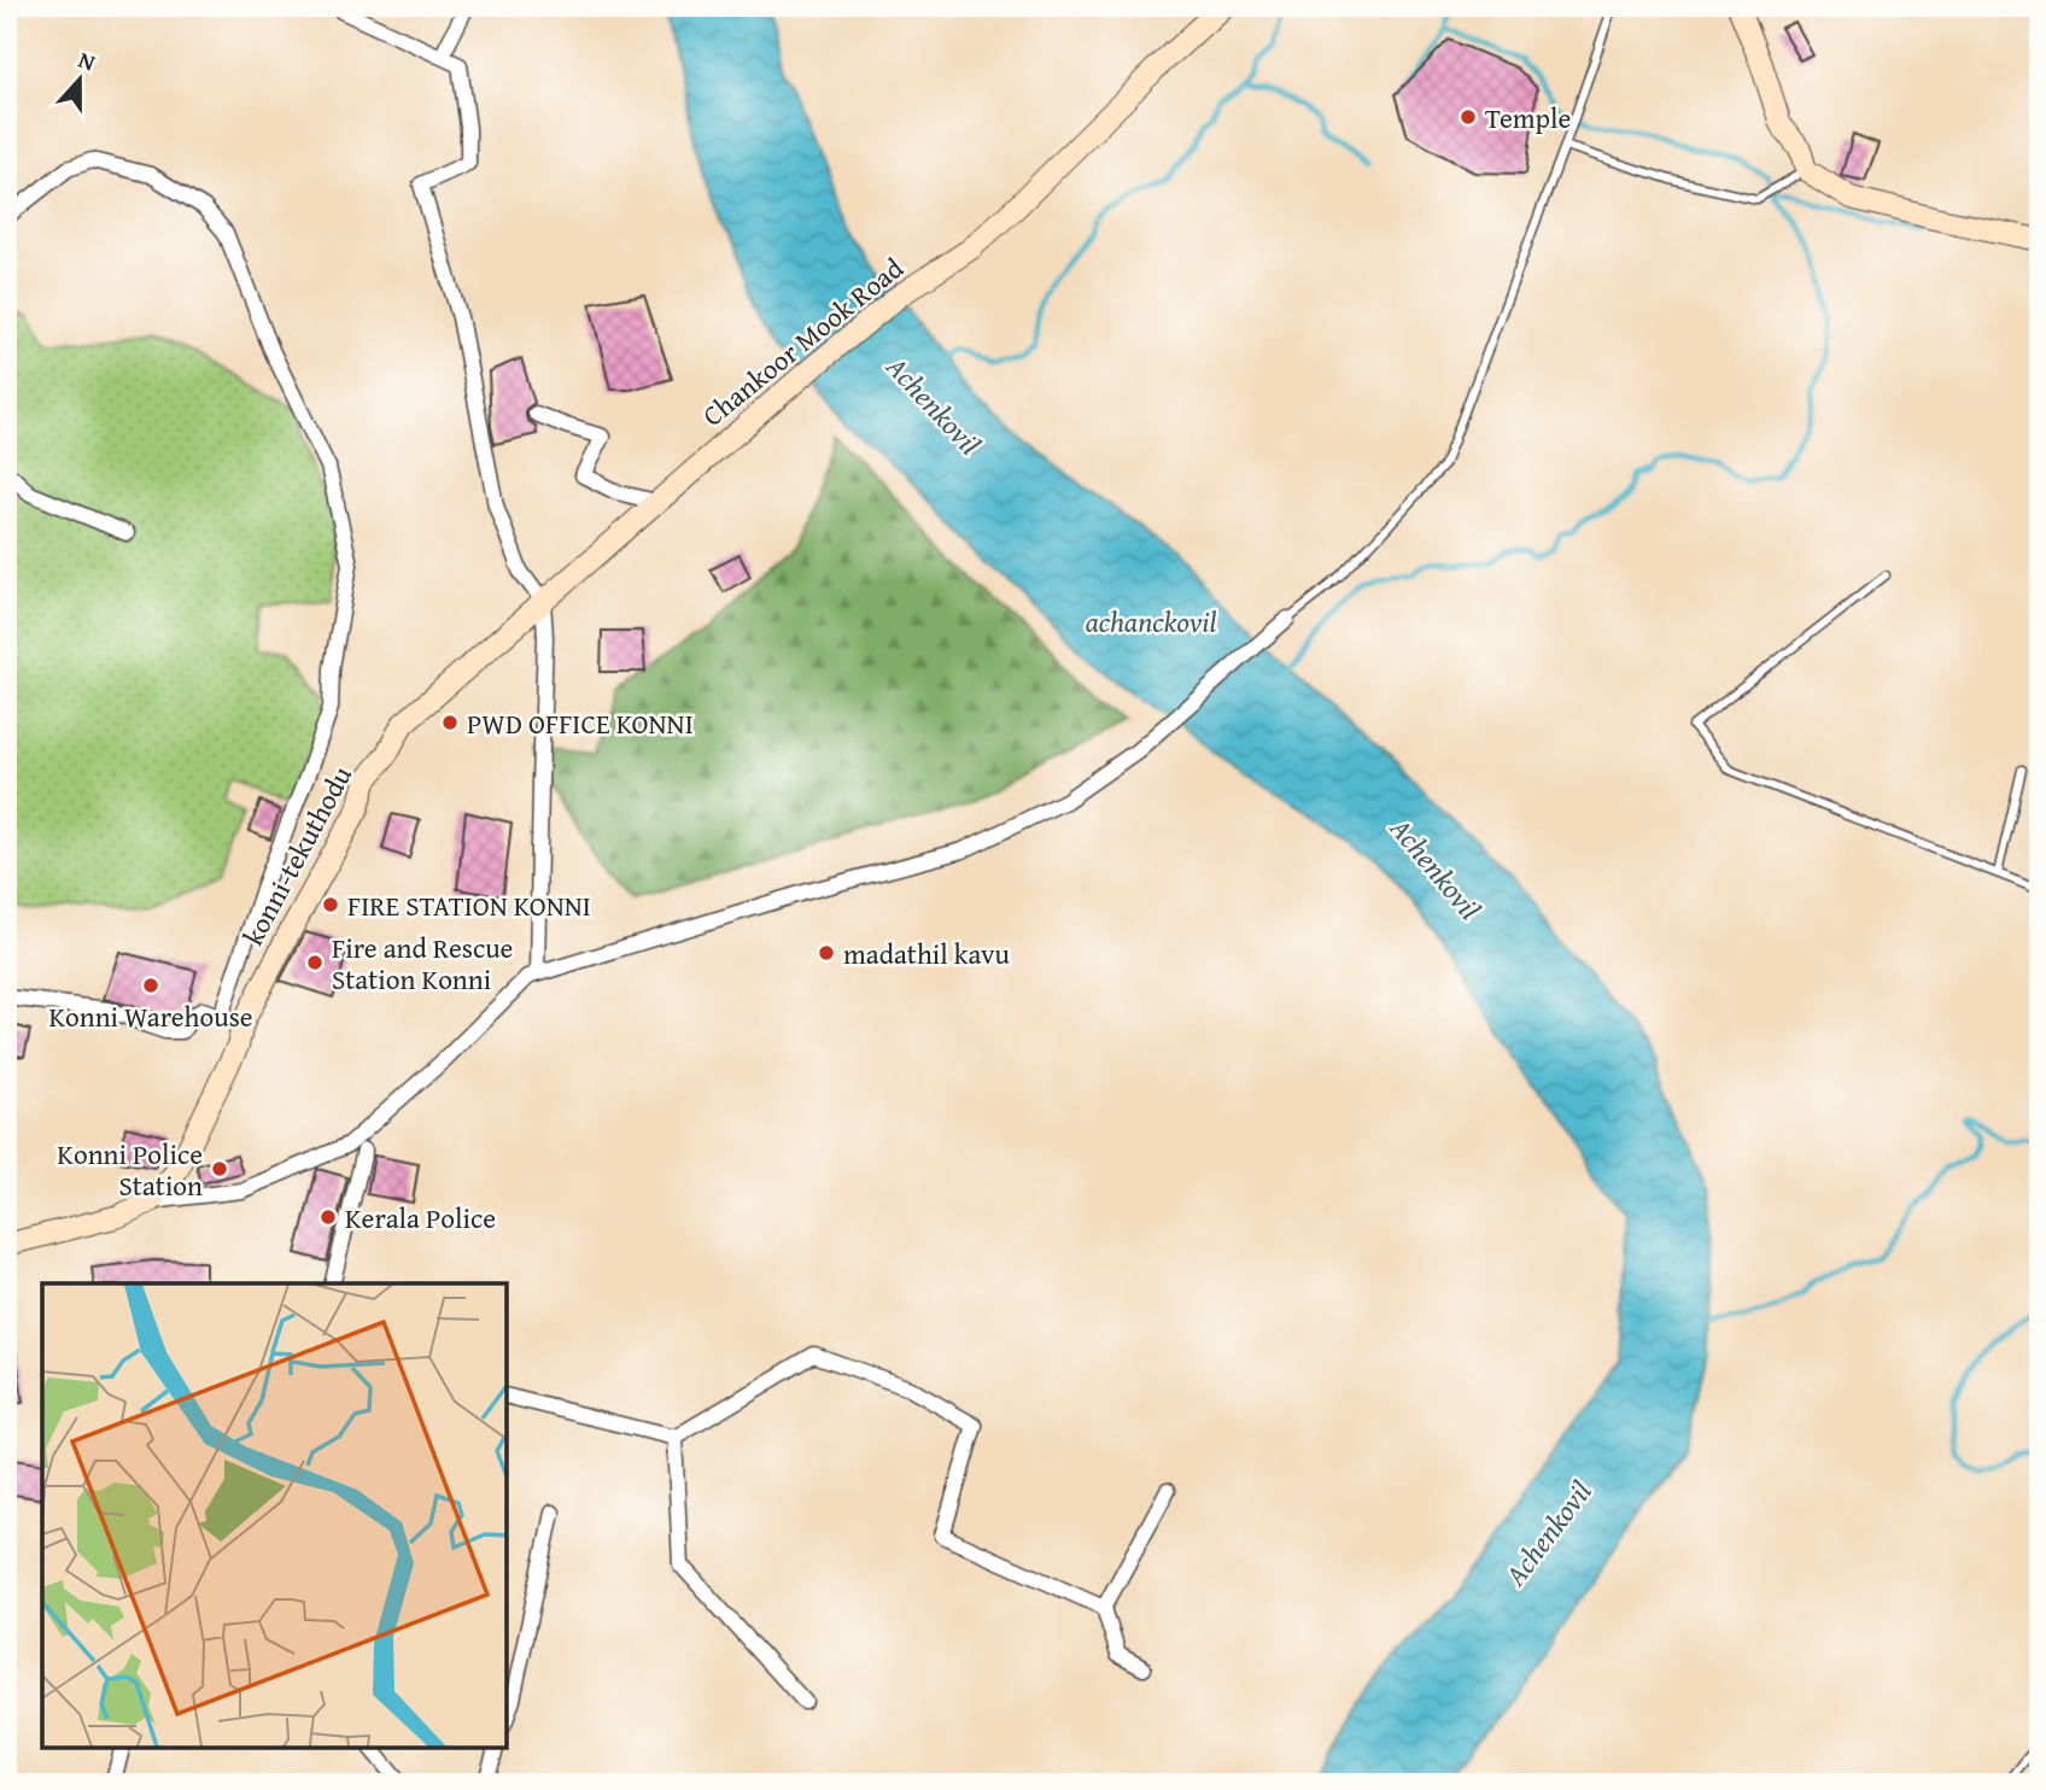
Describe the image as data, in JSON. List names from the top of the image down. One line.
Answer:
{"streets":{"main road":["Chankoor Mook Road","konni-tekuthodu"]},"crossings":[["Chankoor Mook Road","konni-tekuthodu"]],"water":["Achenkovil","achanckovil"],"places":["Temple","PWD OFFICE KONNI","FIRE STATION KONNI","madathil kavu","Fire and Rescue Station Konni","Konni Warehouse","Konni Police Station","Kerala Police"],"north":"top"}
